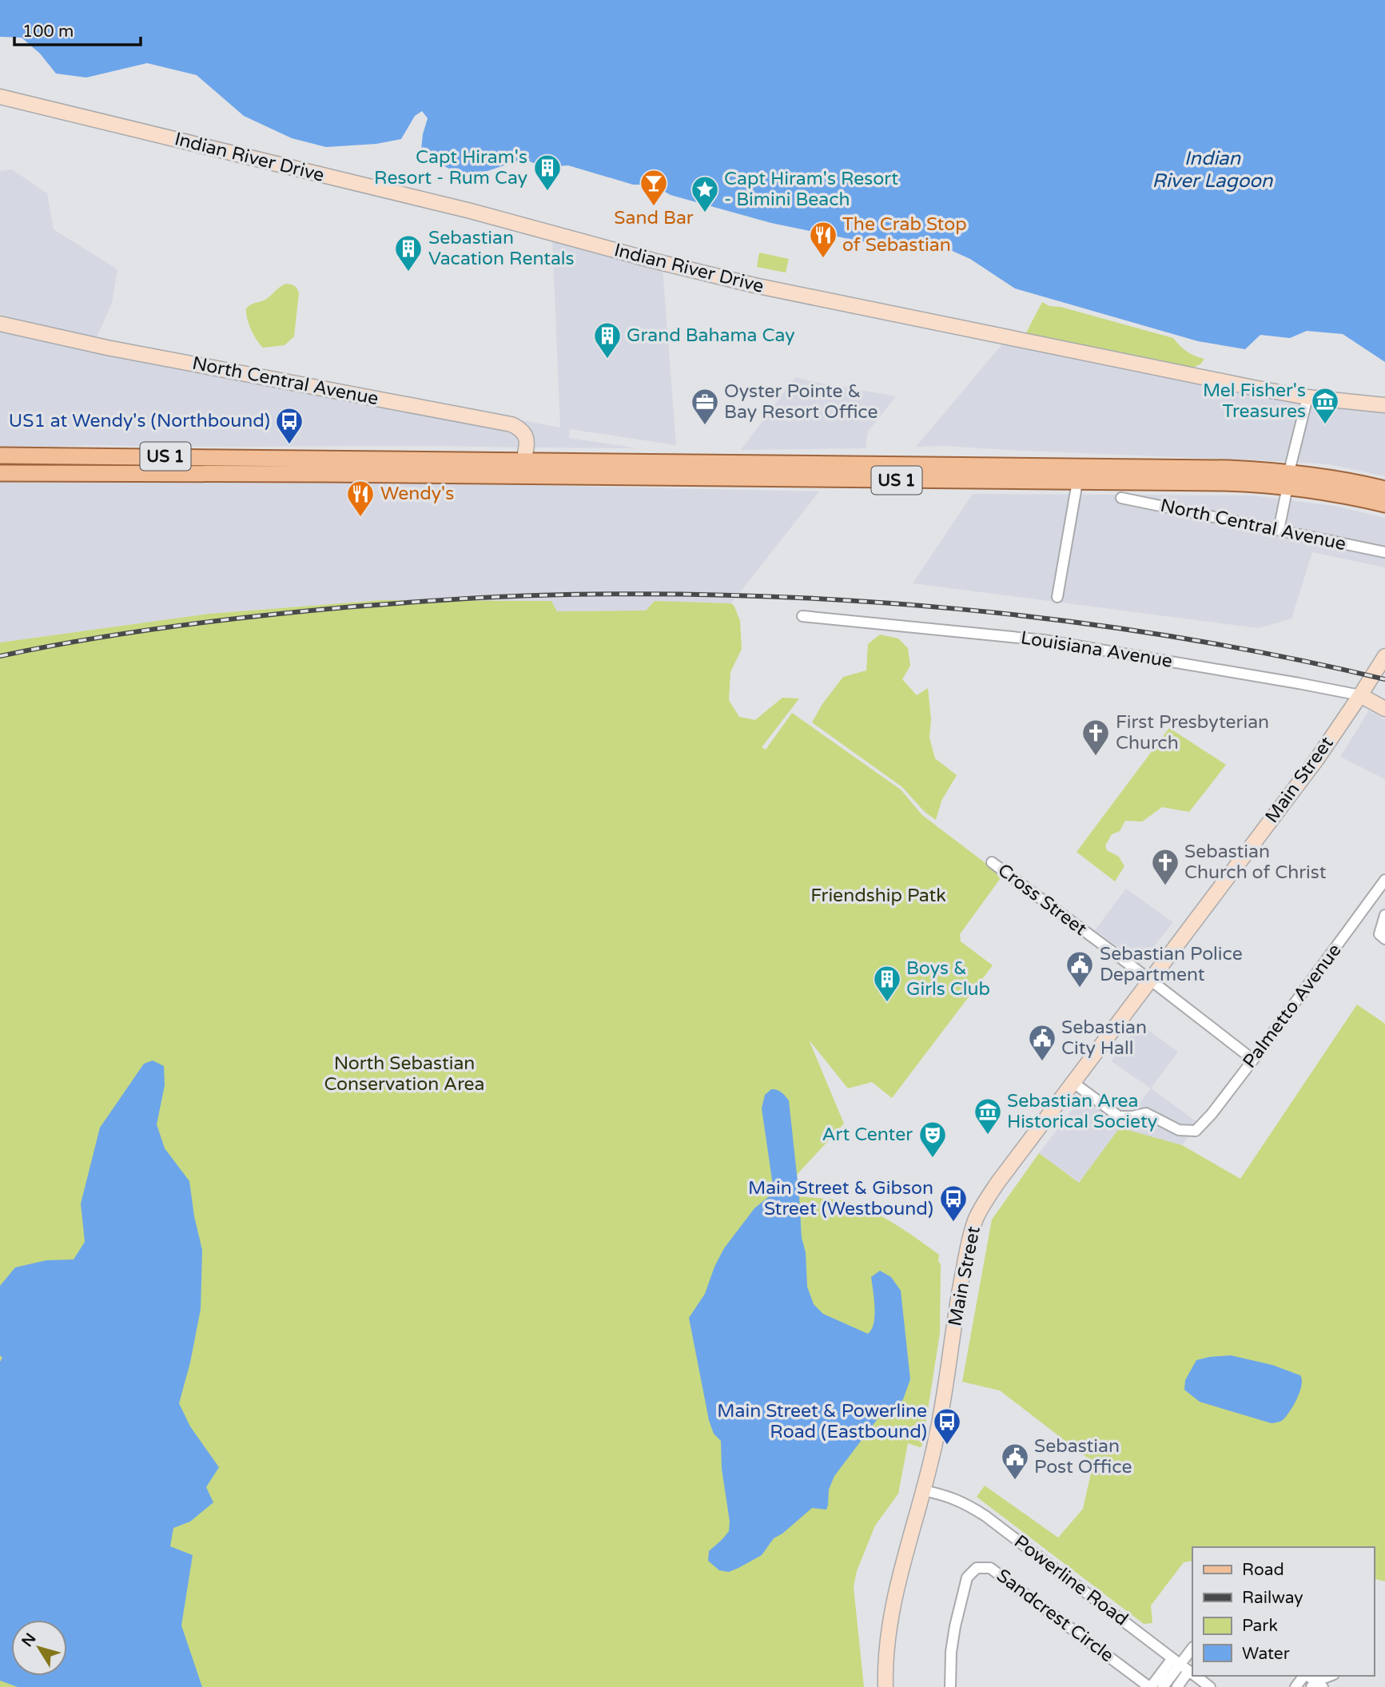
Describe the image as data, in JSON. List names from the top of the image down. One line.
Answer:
{"streets":{"main road":["US 1"],"street":["Indian River Drive","North Central Avenue","Louisiana Avenue","Main Street","Cross Street","Palmetto Avenue","Powerline Road","Sandcrest Circle"]},"crossings":[["North Central Avenue","US 1"],["Louisiana Avenue","Main Street"],["Main Street","Cross Street"],["Main Street","Palmetto Avenue"],["Main Street","Powerline Road"],["Cross Street","Palmetto Avenue"]],"water":["Indian River Lagoon"],"parks":["Friendship Patk","North Sebastian Conservation Area"],"places":{"building":["Capt Hiram's Resort - Rum Cay","Sebastian Vacation Rentals","Grand Bahama Cay","Boys & Girls Club"],"bar":["Sand Bar"],"place":["Capt Hiram's Resort - Bimini Beach"],"restaurant":["The Crab Stop of Sebastian","Wendy's"],"museum":["Mel Fisher's Treasures","Sebastian Area Historical Society"],"office":["Oyster Pointe & Bay Resort Office"],"bus stop":["US1 at Wendy's (Northbound)","Main Street & Gibson Street (Westbound)","Main Street & Powerline Road (Eastbound)"],"church":["First Presbyterian Church","Sebastian Church of Christ"],"public building":["Sebastian Police Department","Sebastian City Hall","Sebastian Post Office"],"theatre":["Art Center"]},"legend":["Road","Railway","Park","Water"],"scale_bar":"100 m","north":"top left"}
